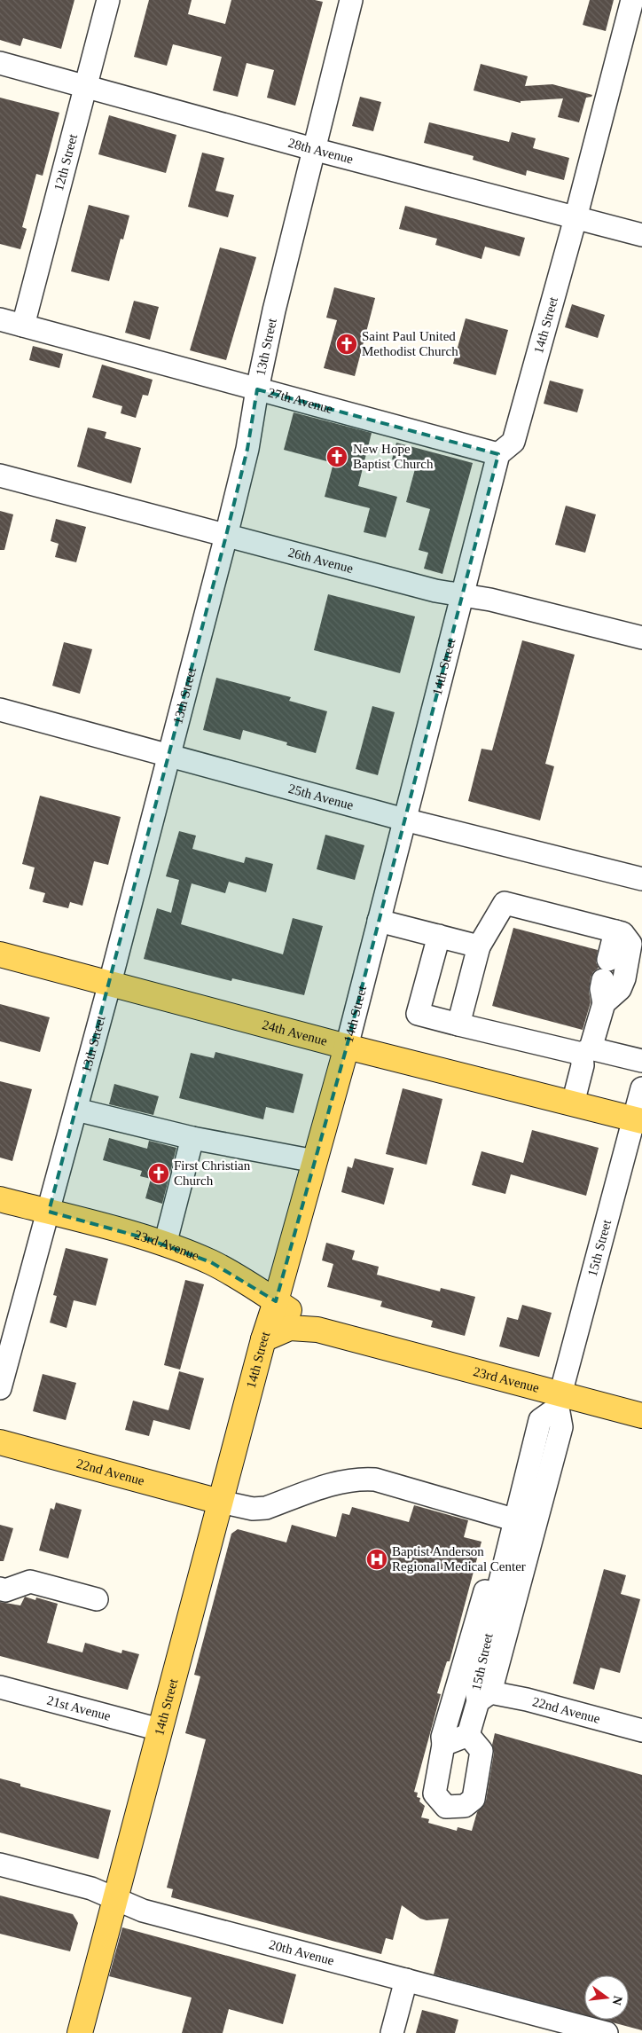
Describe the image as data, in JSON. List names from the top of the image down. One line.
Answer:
{"streets":{"main road":["14th Street","24th Avenue","23rd Avenue","22nd Avenue"],"street":["28th Avenue","12th Street","13th Street","27th Avenue","26th Avenue","25th Avenue","15th Street","21st Avenue","20th Avenue"]},"crossings":[["28th Avenue","12th Street"],["28th Avenue","14th Street"],["28th Avenue","13th Street"],["12th Street","27th Avenue"],["14th Street","27th Avenue"],["14th Street","26th Avenue"],["14th Street","25th Avenue"],["14th Street","24th Avenue"],["14th Street","23rd Avenue"],["14th Street","22nd Avenue"],["14th Street","21st Avenue"],["14th Street","20th Avenue"],["13th Street","27th Avenue"],["13th Street","26th Avenue"],["13th Street","25th Avenue"],["13th Street","24th Avenue"],["13th Street","23rd Avenue"],["24th Avenue","15th Street"],["23rd Avenue","15th Street"],["15th Street","22nd Avenue"]],"places":{"church":["Saint Paul United Methodist Church","New Hope Baptist Church","First Christian Church"],"hospital":["Baptist Anderson Regional Medical Center"]},"north":"right"}
